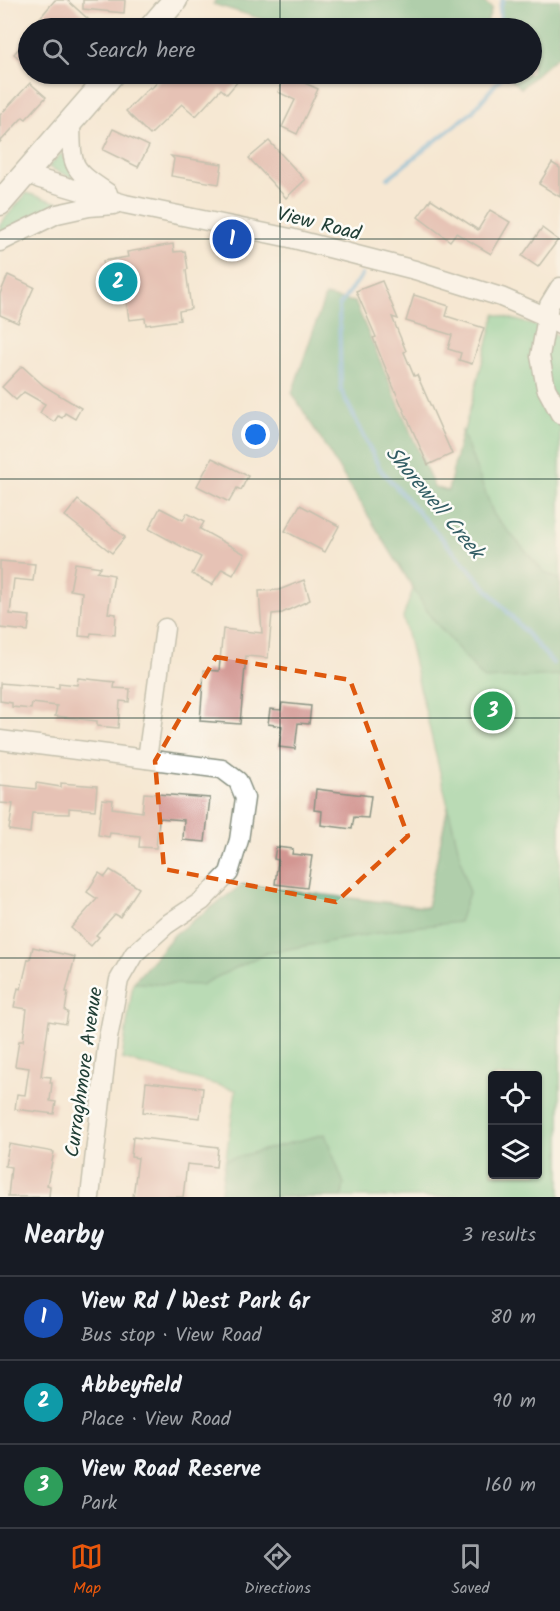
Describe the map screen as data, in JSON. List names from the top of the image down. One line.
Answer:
{"streets":{"street":["View Road","Curraghmore Avenue"]},"water":["Shorewell Creek"],"page":{"search":"Search here","pins":["1","2","3"],"heading":["Nearby","3 results"],"list":[{"mark":"1","name":"View Rd / West Park Gr","note":"Bus stop · View Road","value":"80 m"},{"mark":"2","name":"Abbeyfield","note":"Place · View Road","value":"90 m"},{"mark":"3","name":"View Road Reserve","note":"Park","value":"160 m"}],"nav":["Map","Directions","Saved"]}}
